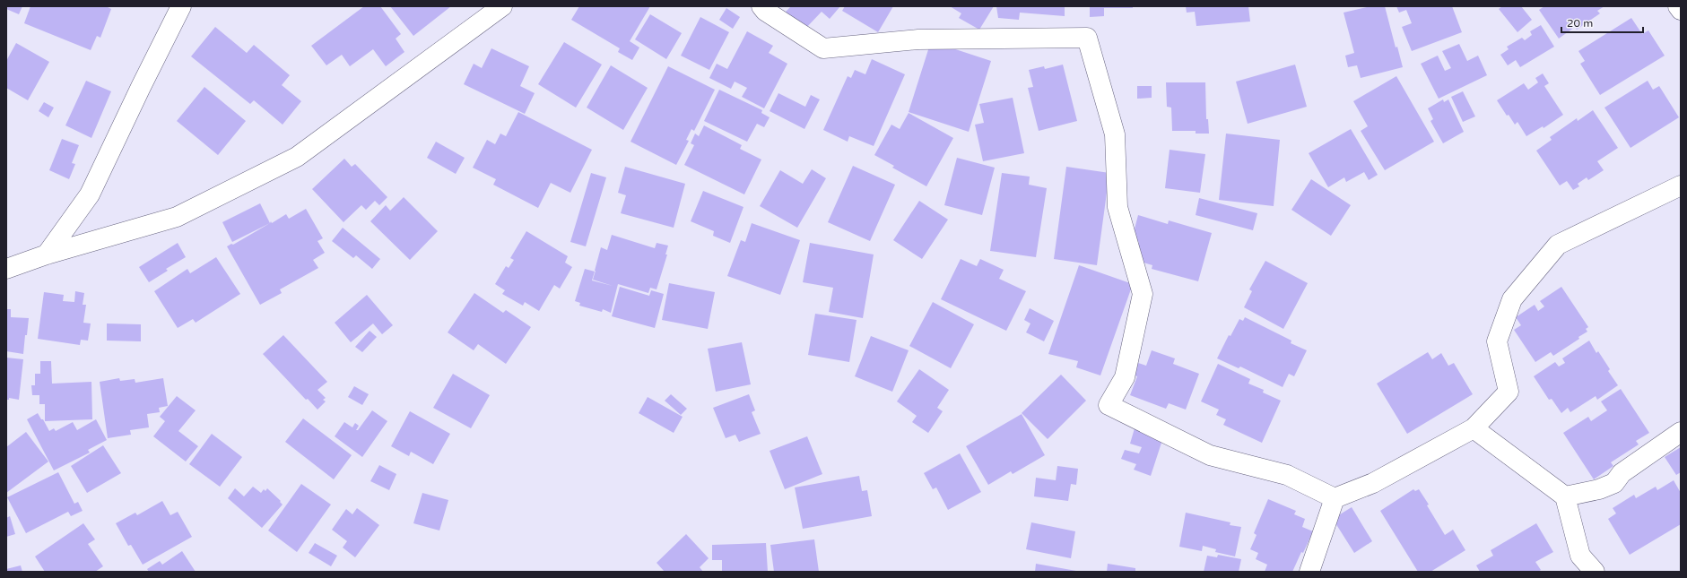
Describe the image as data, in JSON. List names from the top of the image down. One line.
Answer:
{"scale_bar":"20 m"}
